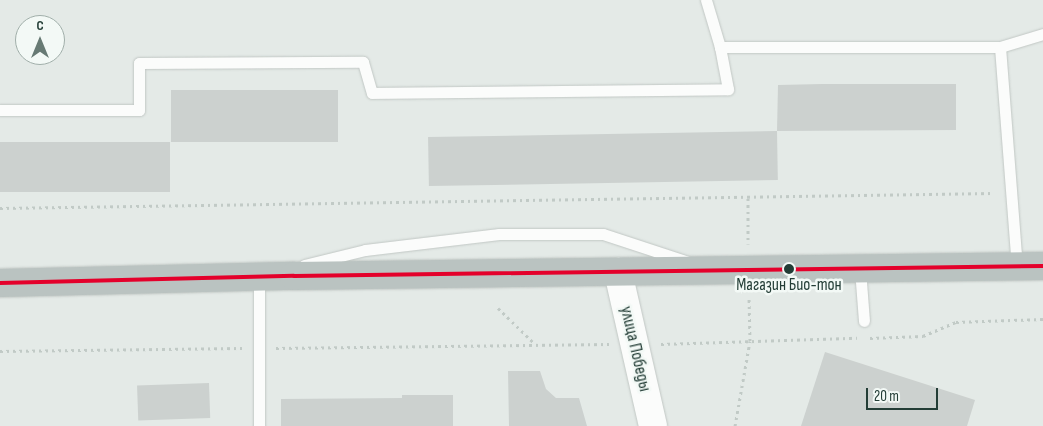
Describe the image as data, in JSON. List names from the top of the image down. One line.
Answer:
{"streets":{"street":["улица Победы"]},"places":["Магазин Био-тон"],"scale_bar":"20 m","north":"top"}
